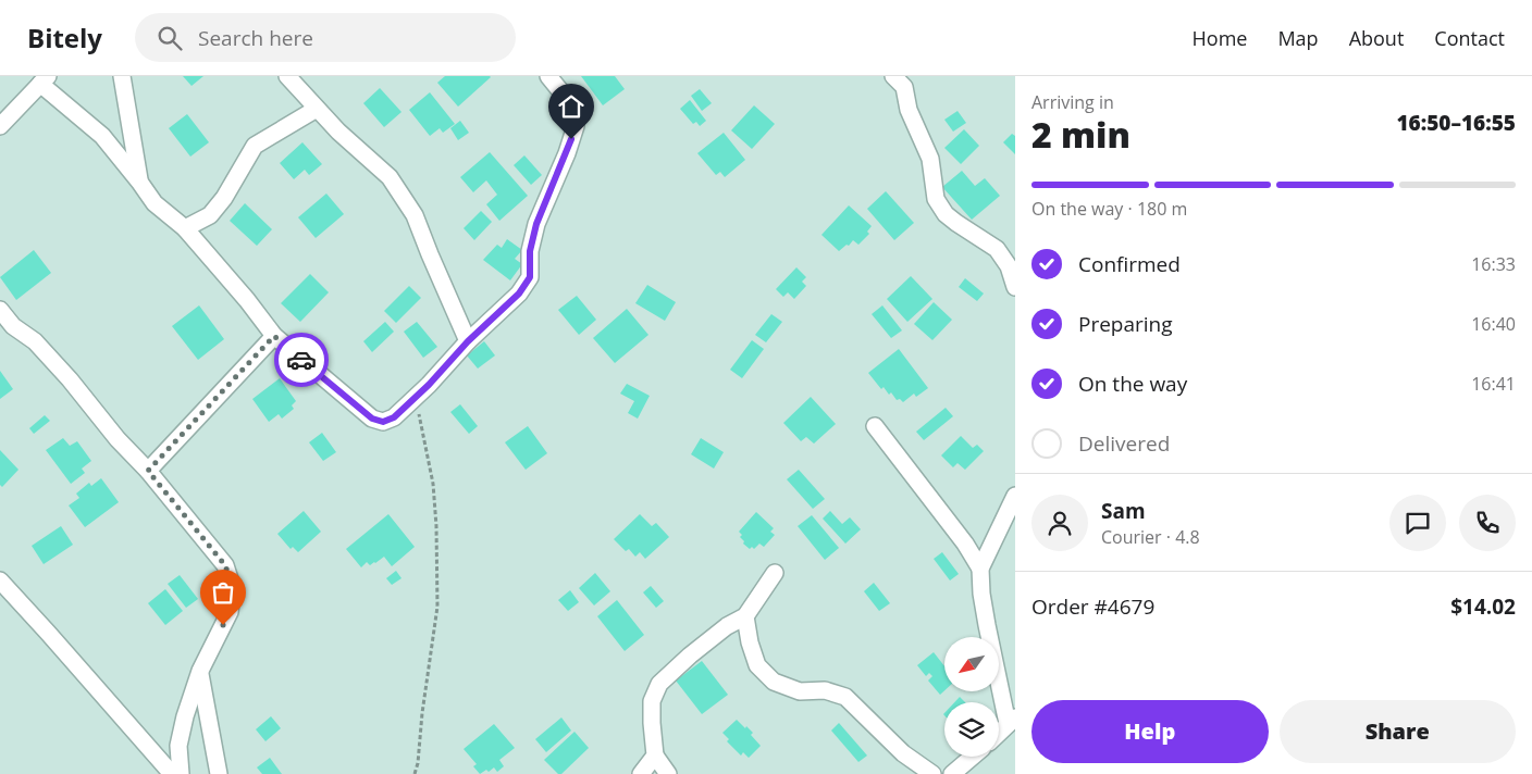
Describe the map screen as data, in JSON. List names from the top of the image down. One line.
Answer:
{"north":"bottom left","page":{"header":"Bitely","search":"Search here","nav":["Home","Map","About","Contact"],"heading":["2 min","Arriving in","16:50–16:55"],"panel":["Sam","Courier · 4.8","Order #4679","$14.02"],"bar":"On the way · 180 m","list":[["Confirmed","16:33"],["Preparing","16:40"],["On the way","16:41"],"Delivered"],"buttons":["Help","Share"]}}
